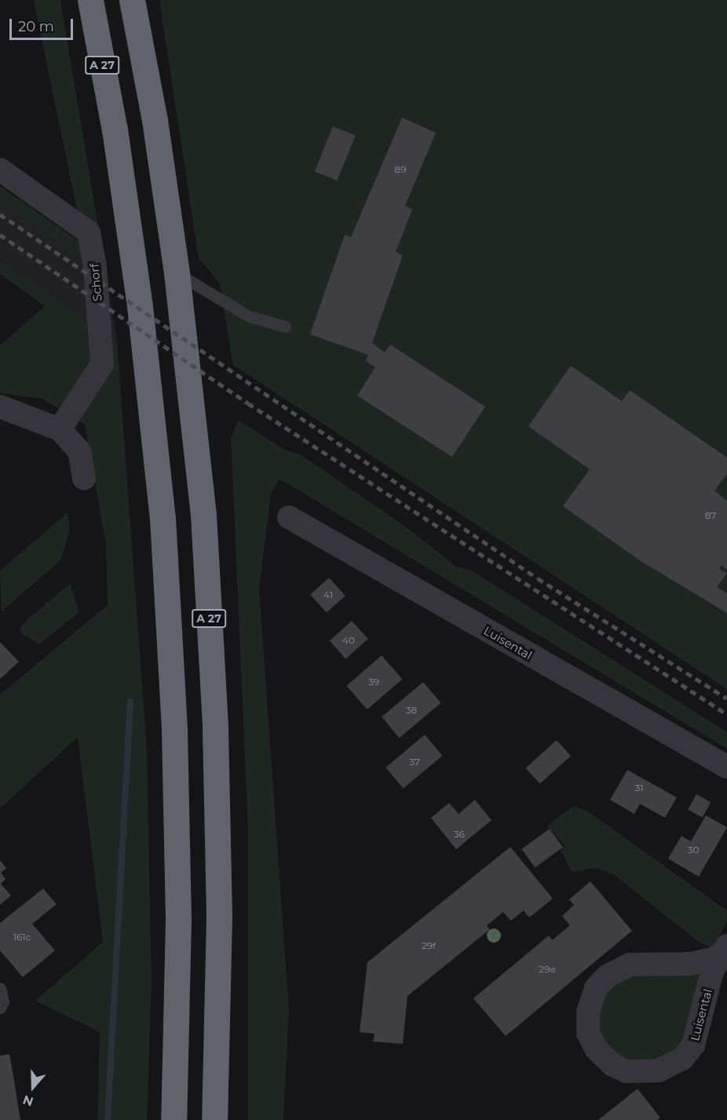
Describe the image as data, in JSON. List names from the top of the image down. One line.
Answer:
{"streets":{"highway":["A 27"],"street":["Schorf","Luisental"]},"house_numbers":["89","87","41","40","39","38","37","31","36","30","161c","29f","29e"],"scale_bar":"20 m","north":"bottom"}
